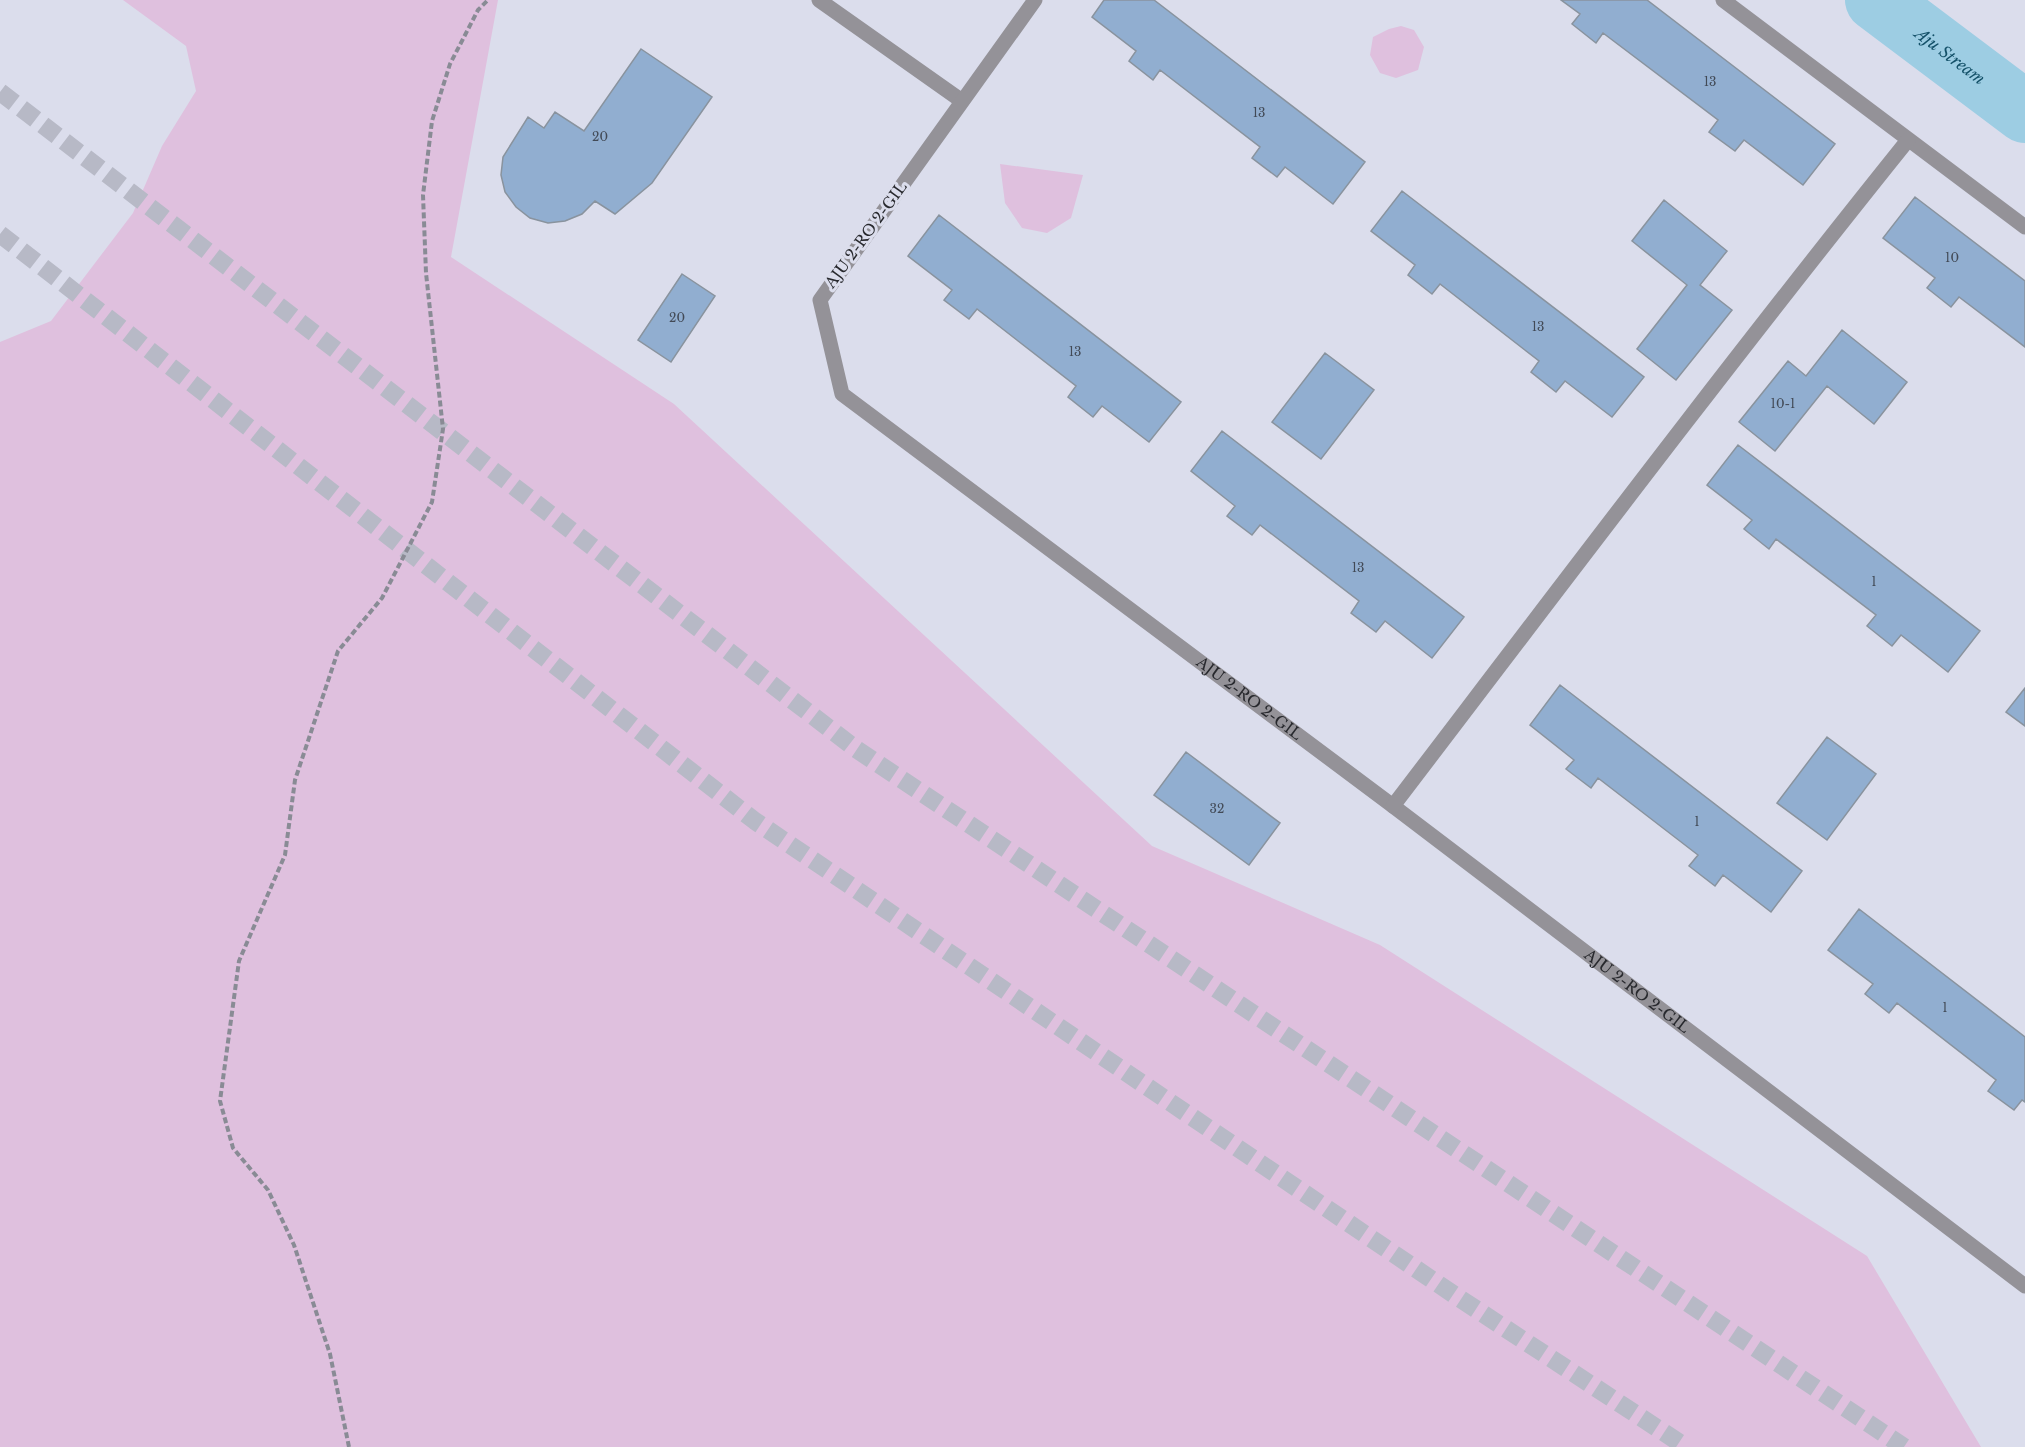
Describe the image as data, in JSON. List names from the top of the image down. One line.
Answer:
{"streets":{"street":["AJU 2-RO 2-GIL"]},"water":["Aju Stream"],"house_numbers":["13","13","20","10","20","13","13","10-1","13","1","32","1","1"]}
